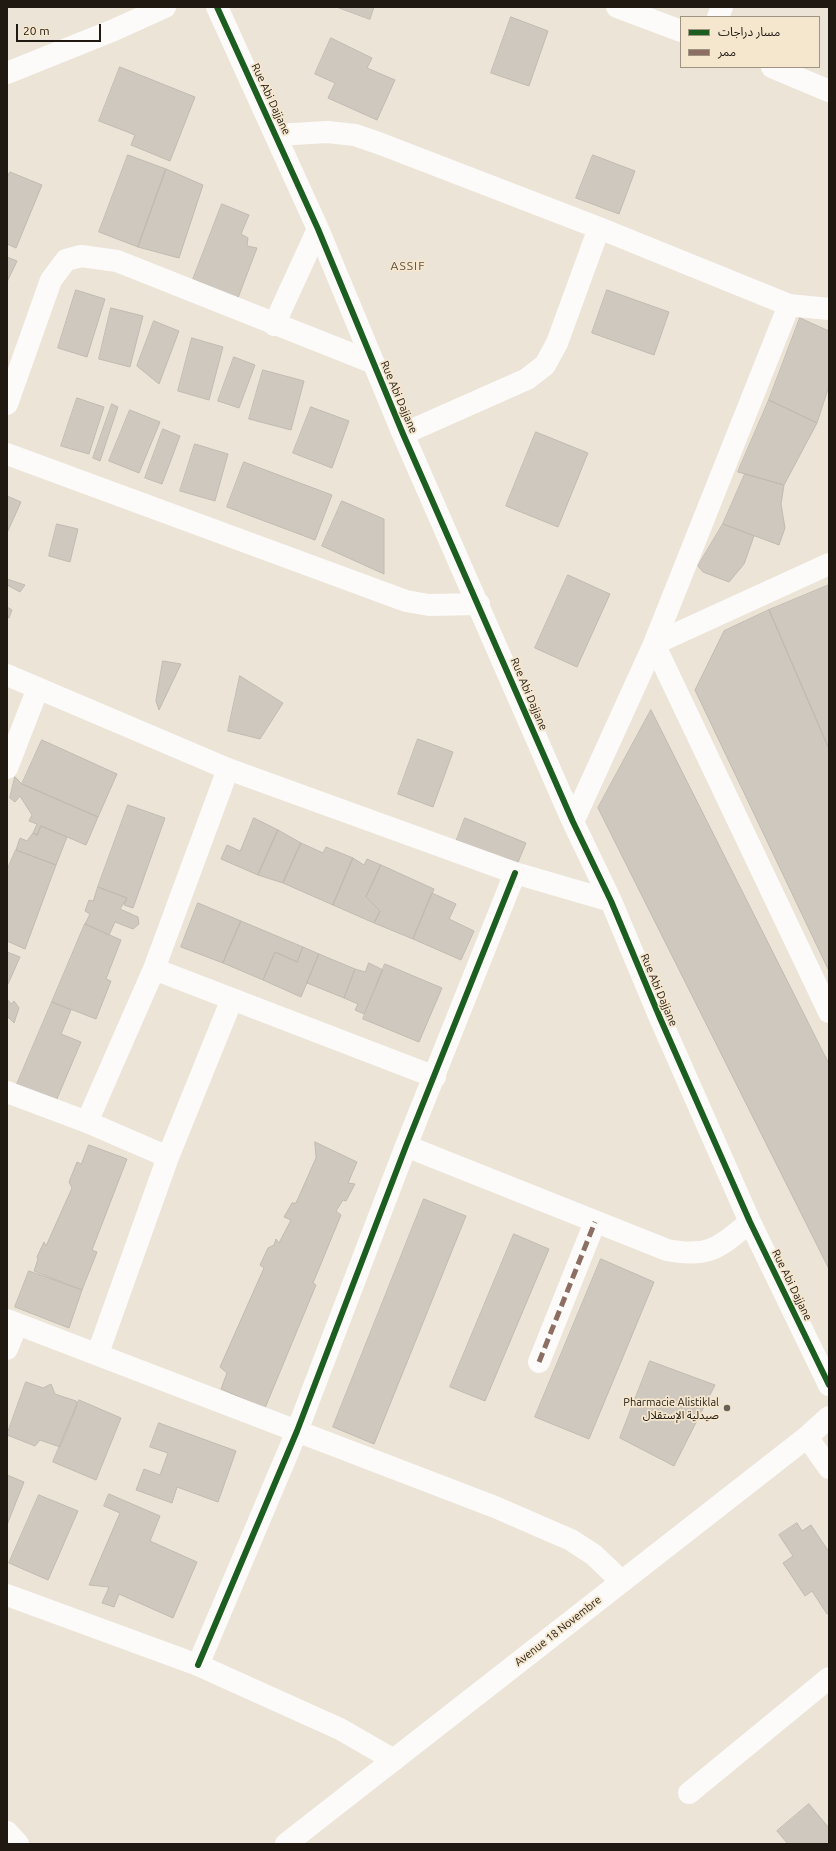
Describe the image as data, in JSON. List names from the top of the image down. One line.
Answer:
{"streets":{"street":["Rue Abi Dajjane","Avenue 18 Novembre"]},"districts":["ASSIF"],"places":["Pharmacie Alistiklal صيدلية الإستقلال"],"legend":["مسار دراجات","ممر"],"scale_bar":"20 m"}
